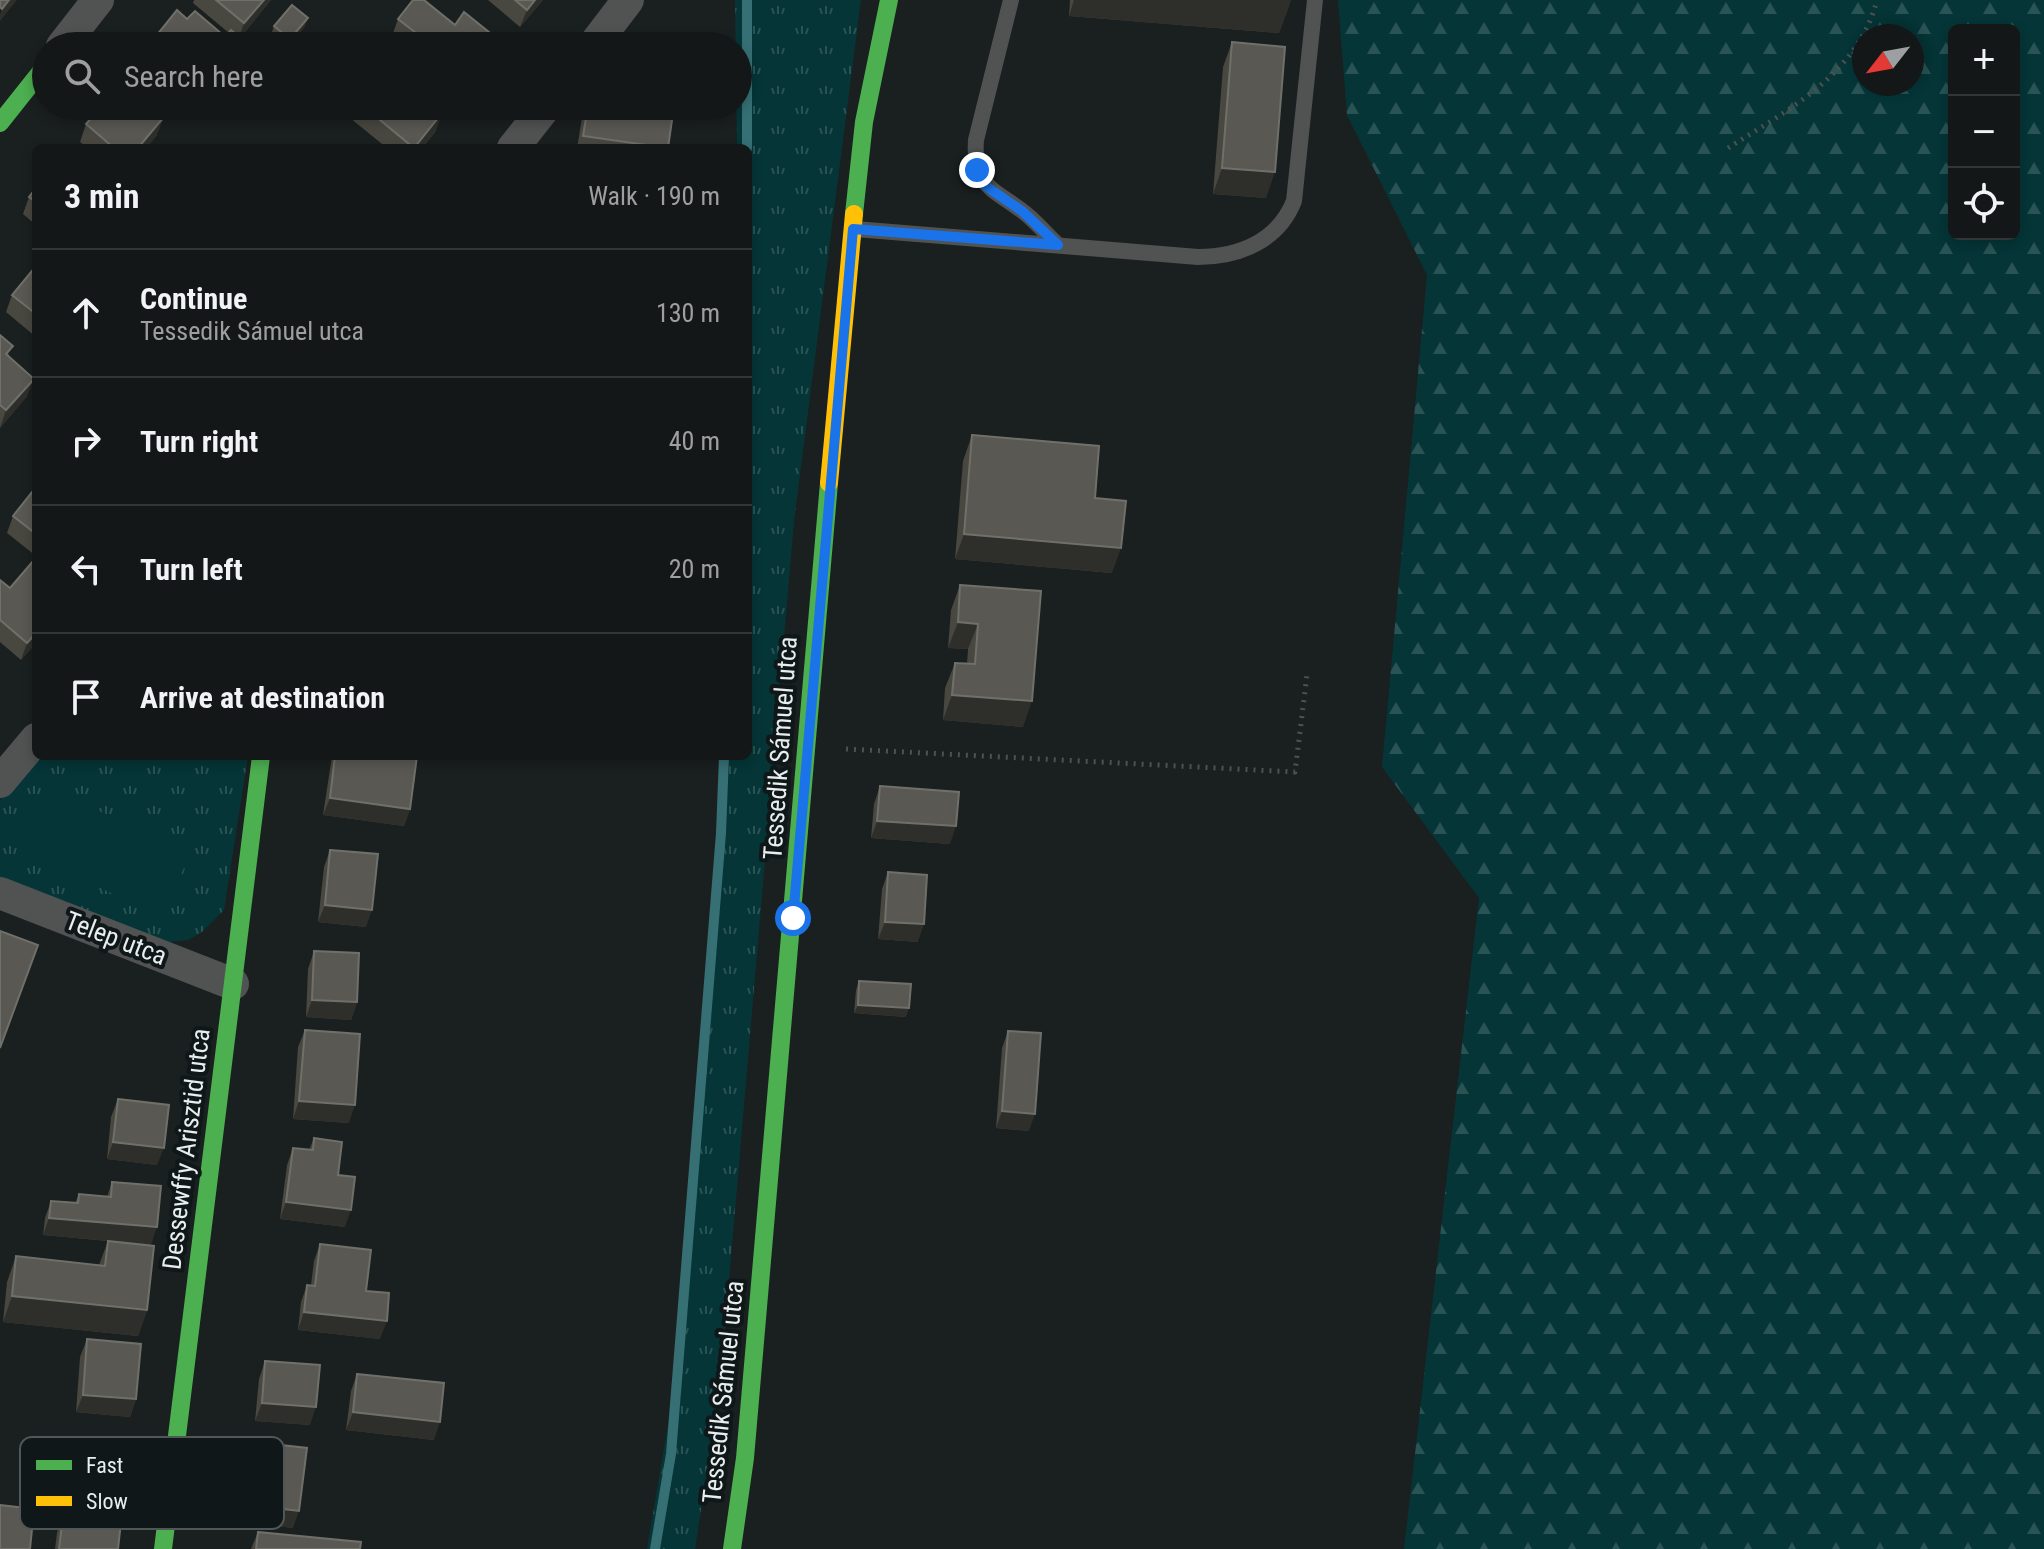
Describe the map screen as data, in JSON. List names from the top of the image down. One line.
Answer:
{"streets":{"street":["Tessedik Sámuel utca","Telep utca","Dessewffy Arisztid utca"]},"crossings":[["Telep utca","Dessewffy Arisztid utca"]],"legend":["Fast","Slow"],"north":"bottom left","page":{"map_buttons":["+","−"],"search":"Search here","heading":["3 min","Walk · 190 m"],"list":[["Continue","Tessedik Sámuel utca","130 m"],["Turn right","40 m"],["Turn left","20 m"],"Arrive at destination"]}}
